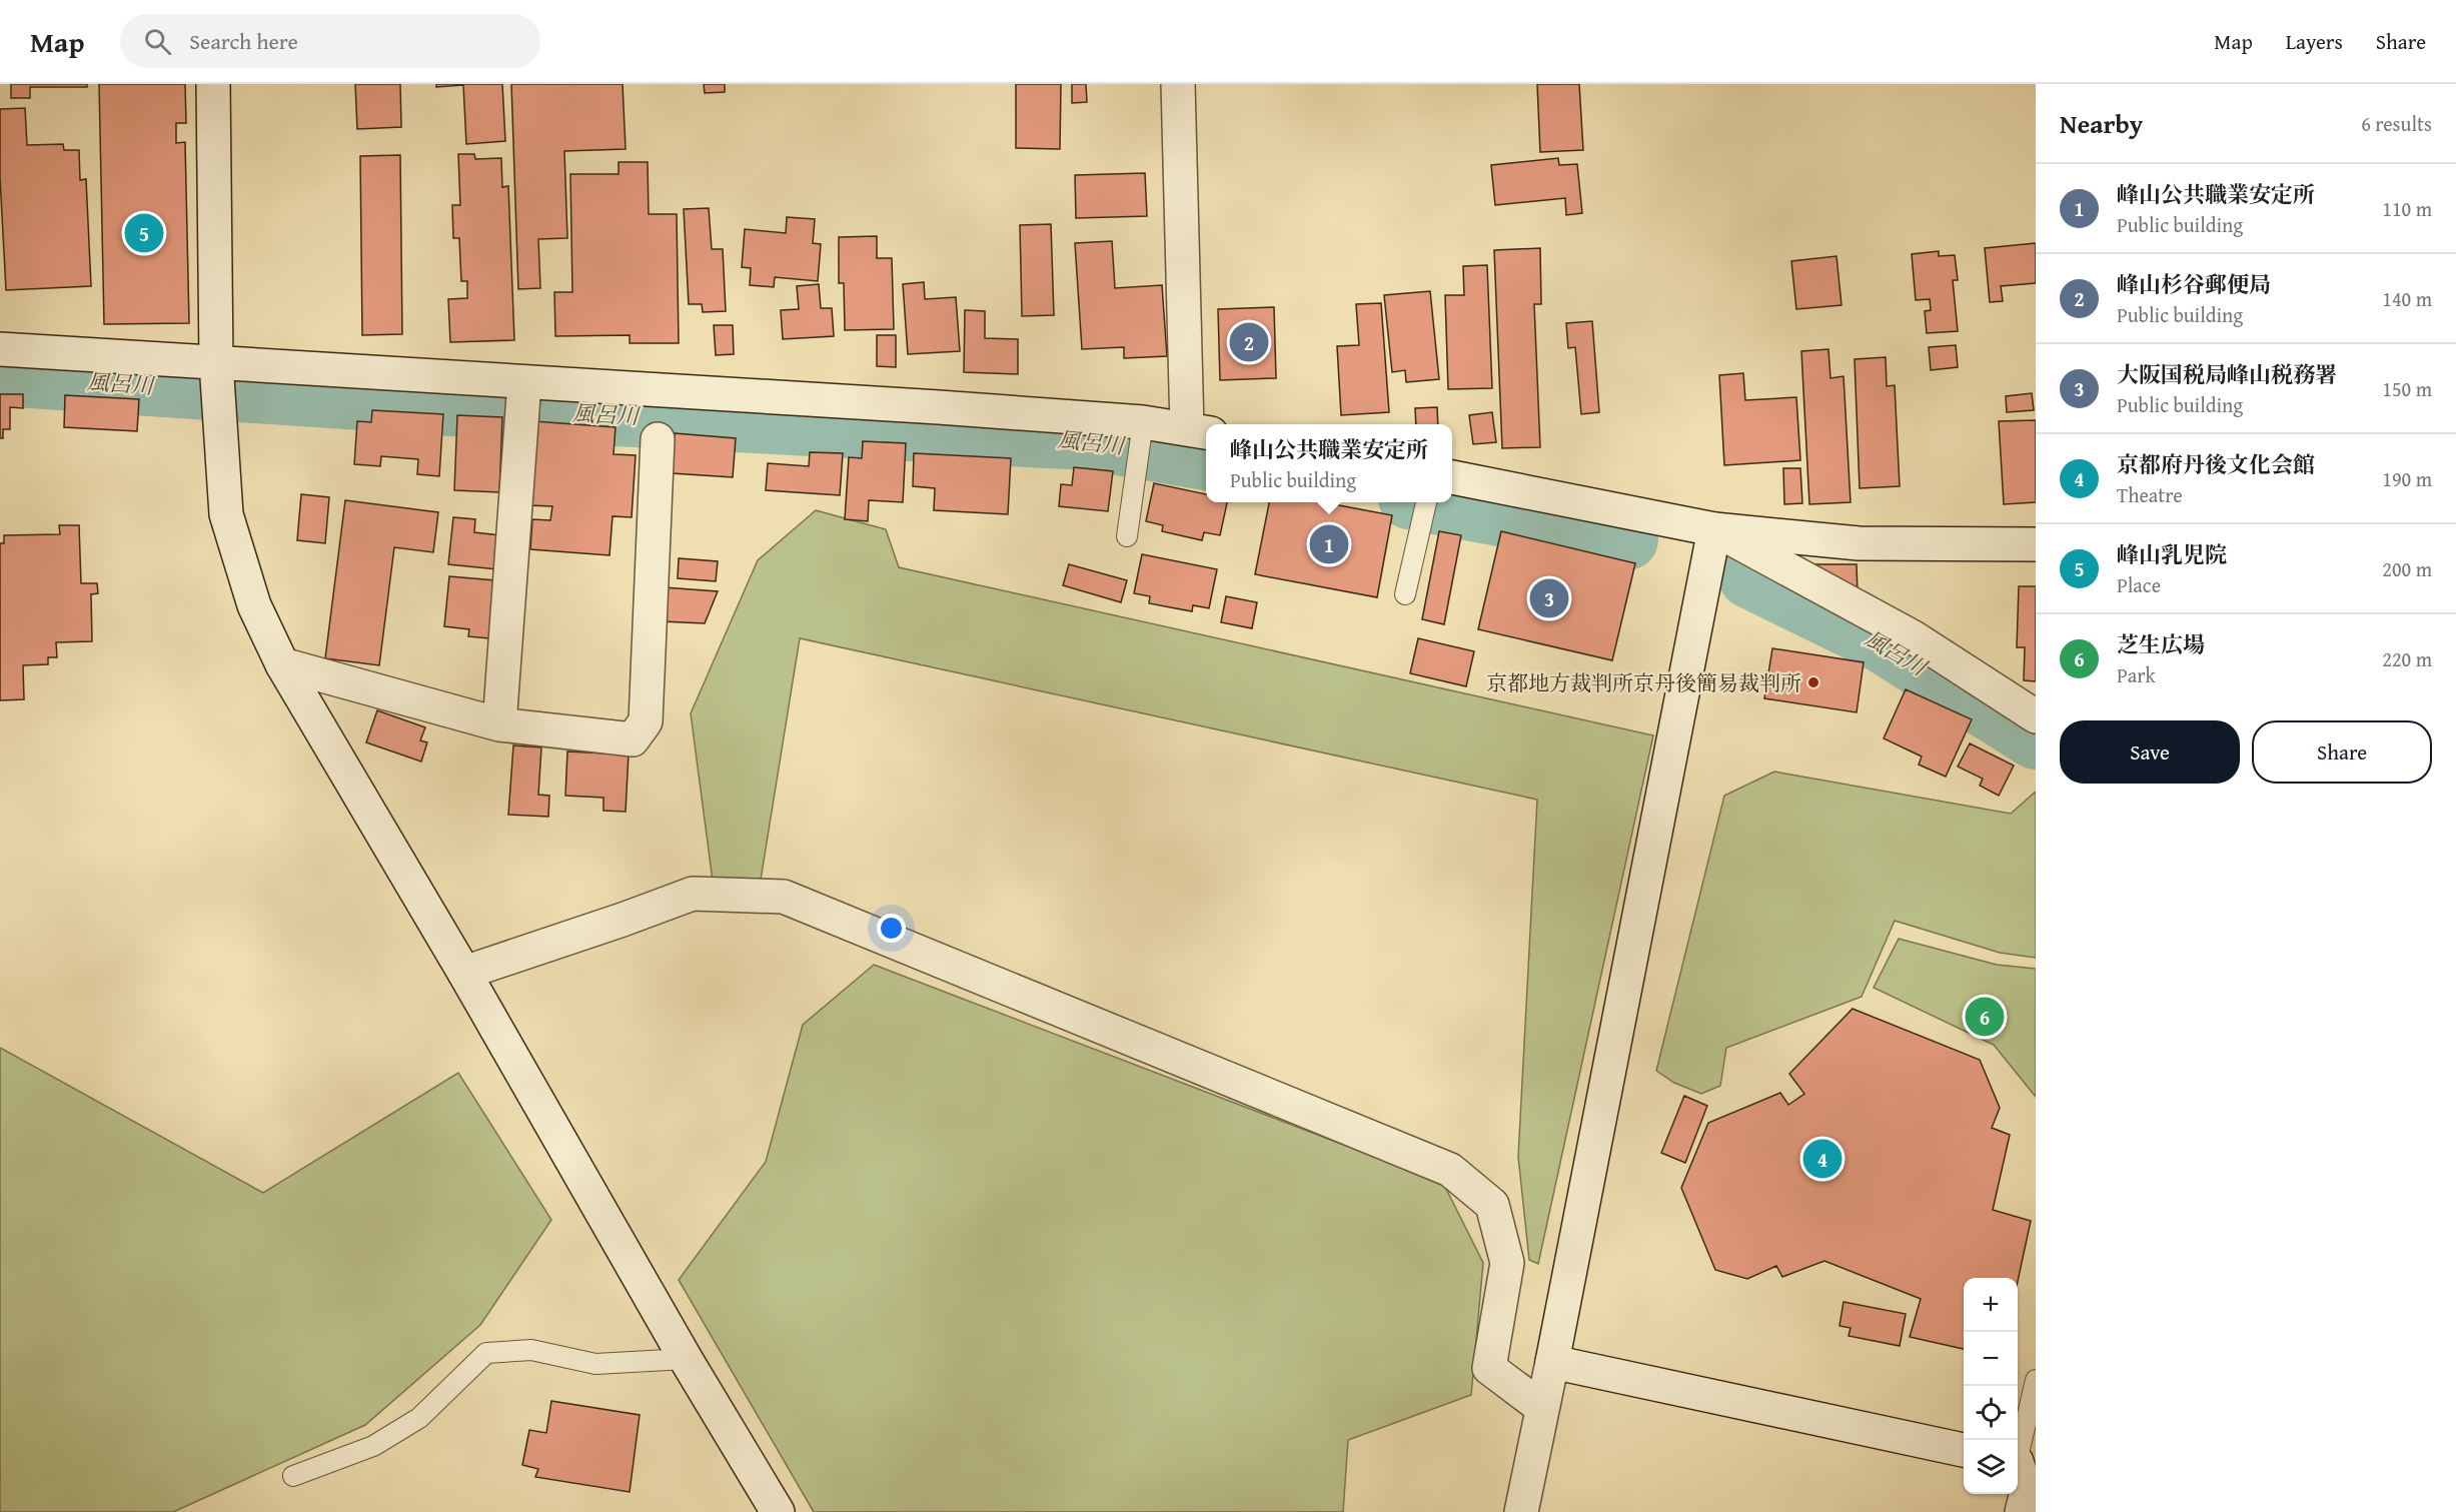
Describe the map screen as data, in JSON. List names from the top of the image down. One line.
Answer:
{"water":["風呂川"],"places":["京都地方裁判所京丹後簡易裁判所"],"page":{"header":"Map","search":"Search here","nav":["Map","Layers","Share"],"heading":["Nearby","6 results"],"list":[{"mark":"1","name":"峰山公共職業安定所","note":"Public building","value":"110 m"},{"mark":"2","name":"峰山杉谷郵便局","note":"Public building","value":"140 m"},{"mark":"3","name":"大阪国税局峰山税務署","note":"Public building","value":"150 m"},{"mark":"4","name":"京都府丹後文化会館","note":"Theatre","value":"190 m"},{"mark":"5","name":"峰山乳児院","note":"Place","value":"200 m"},{"mark":"6","name":"芝生広場","note":"Park","value":"220 m"}],"pins":["5","2","1","3","6","4"],"popup":["峰山公共職業安定所","Public building"],"buttons":["Save","Share"],"map_buttons":["+","−"]}}
